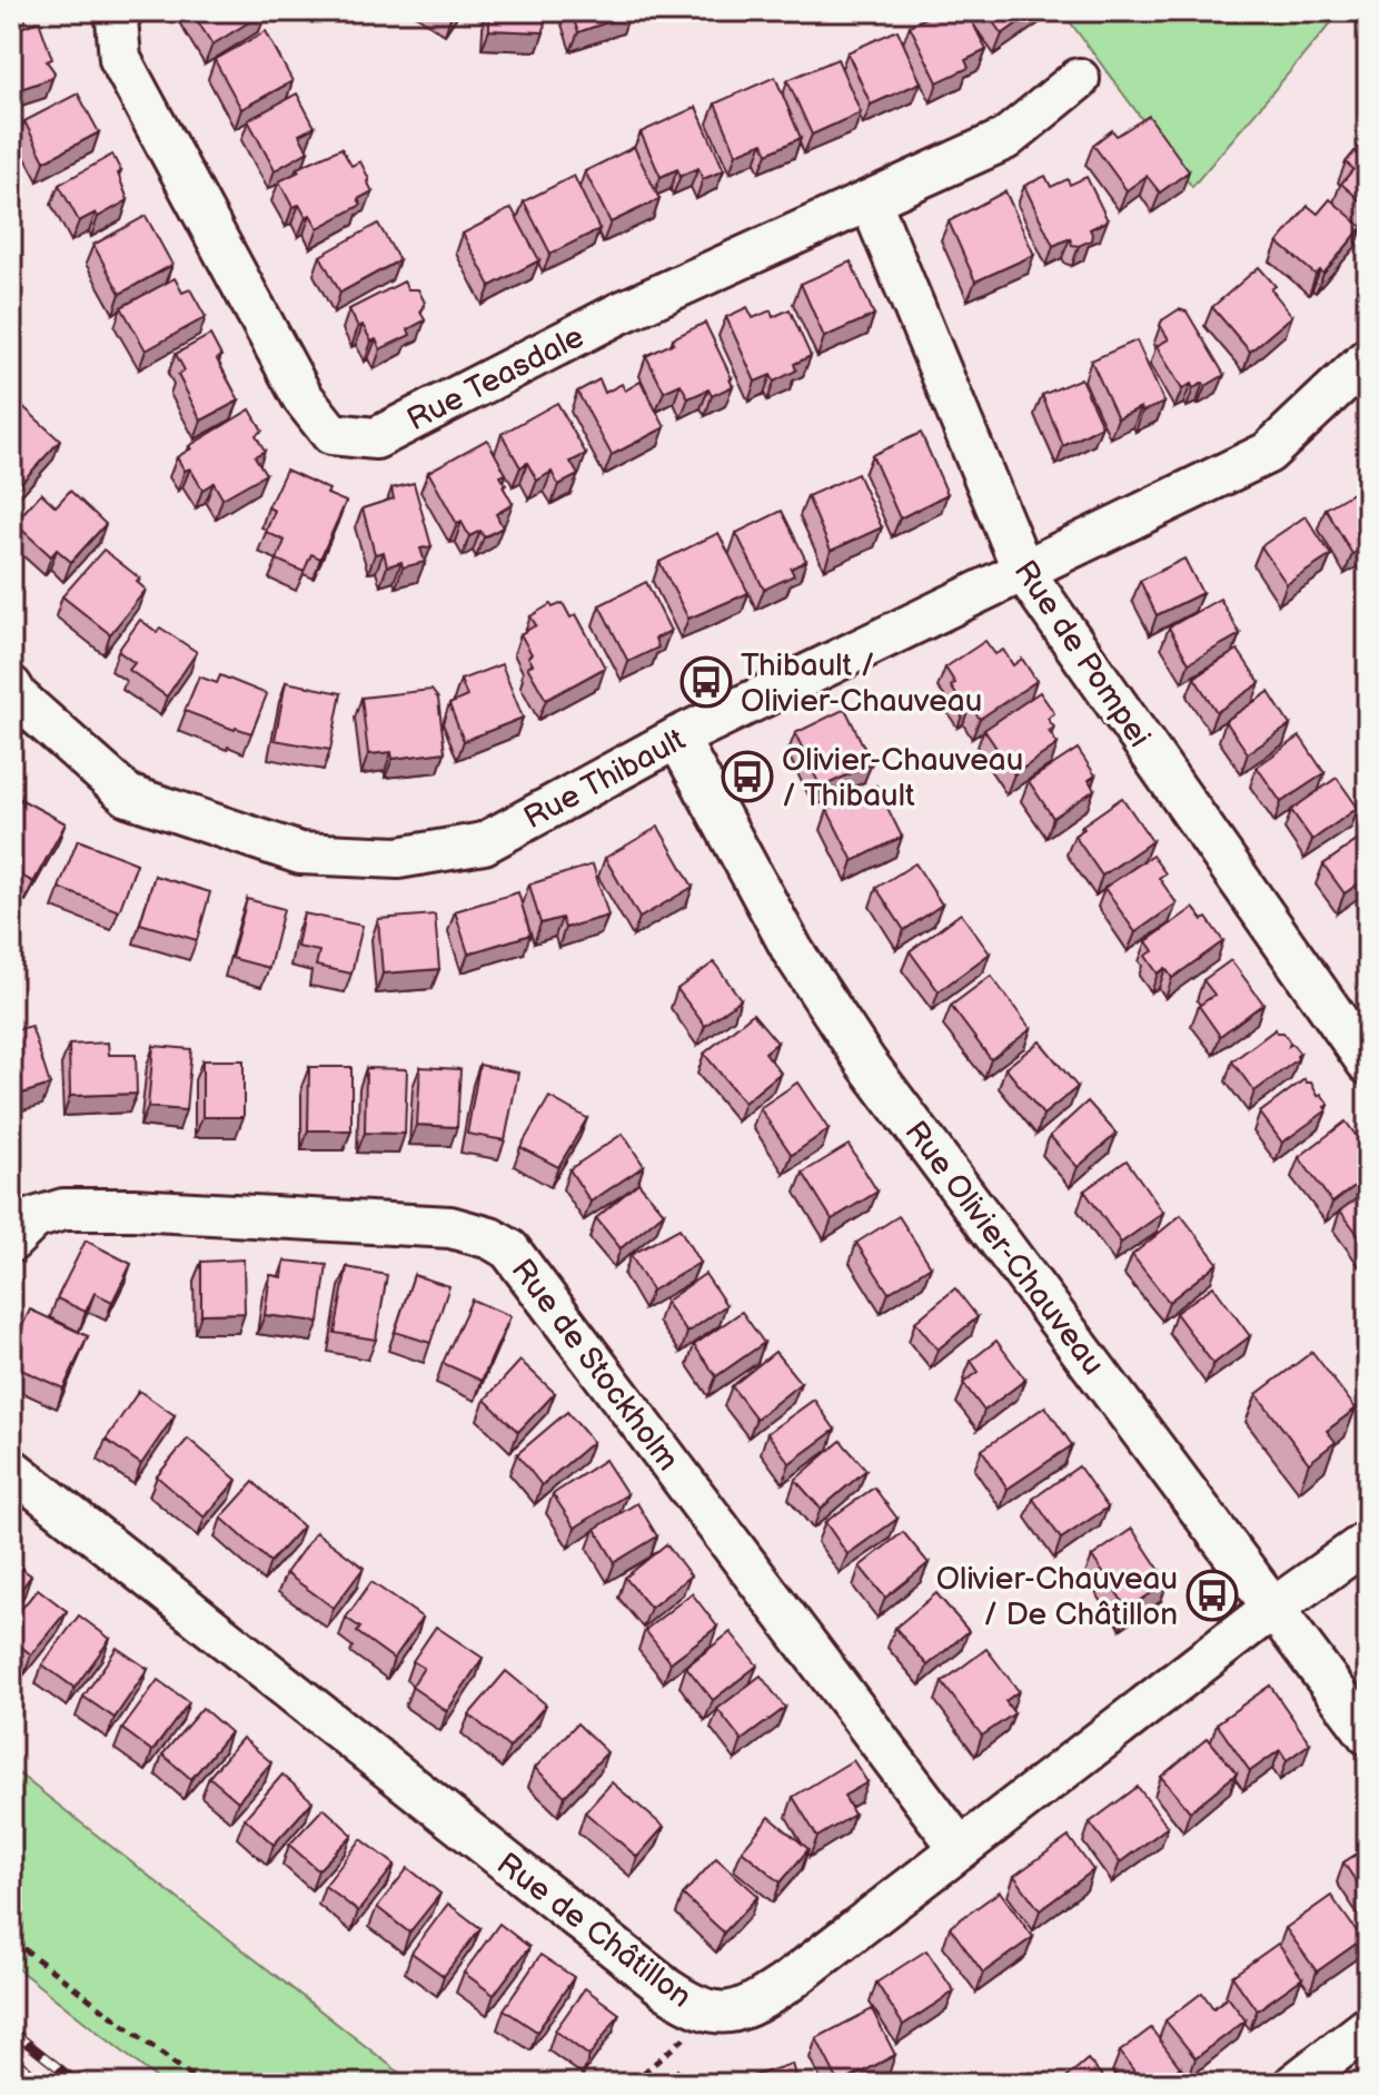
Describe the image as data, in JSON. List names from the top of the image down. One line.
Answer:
{"streets":{"street":["Rue Teasdale","Rue de Pompei","Rue Thibault","Rue Olivier-Chauveau","Rue de Stockholm","Rue de Châtillon"]},"crossings":[["Rue Teasdale","Rue de Pompei"],["Rue de Pompei","Rue Thibault"],["Rue Thibault","Rue Olivier-Chauveau"],["Rue Olivier-Chauveau","Rue de Châtillon"],["Rue de Stockholm","Rue de Châtillon"]],"places":{"bus stop":["Thibault / Olivier-Chauveau","Olivier-Chauveau / Thibault","Olivier-Chauveau / De Châtillon"]}}
